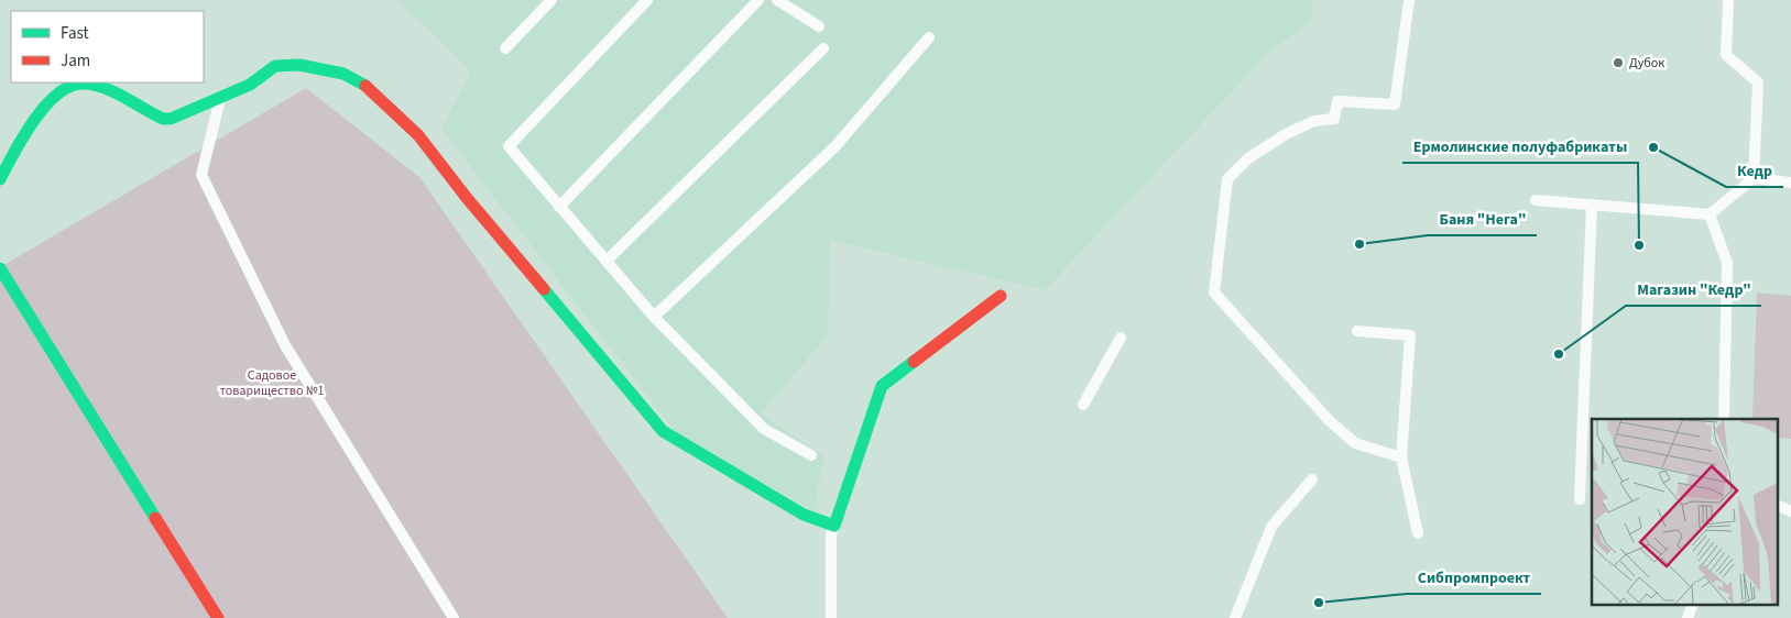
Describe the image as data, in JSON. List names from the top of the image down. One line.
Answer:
{"parks":["Садовое товарищество №1"],"places":["Дубок","Кедр","Баня \"Нега\"","Ермолинские полуфабрикаты","Магазин \"Кедр\"","Сибпромпроект"],"legend":["Fast","Jam"]}
